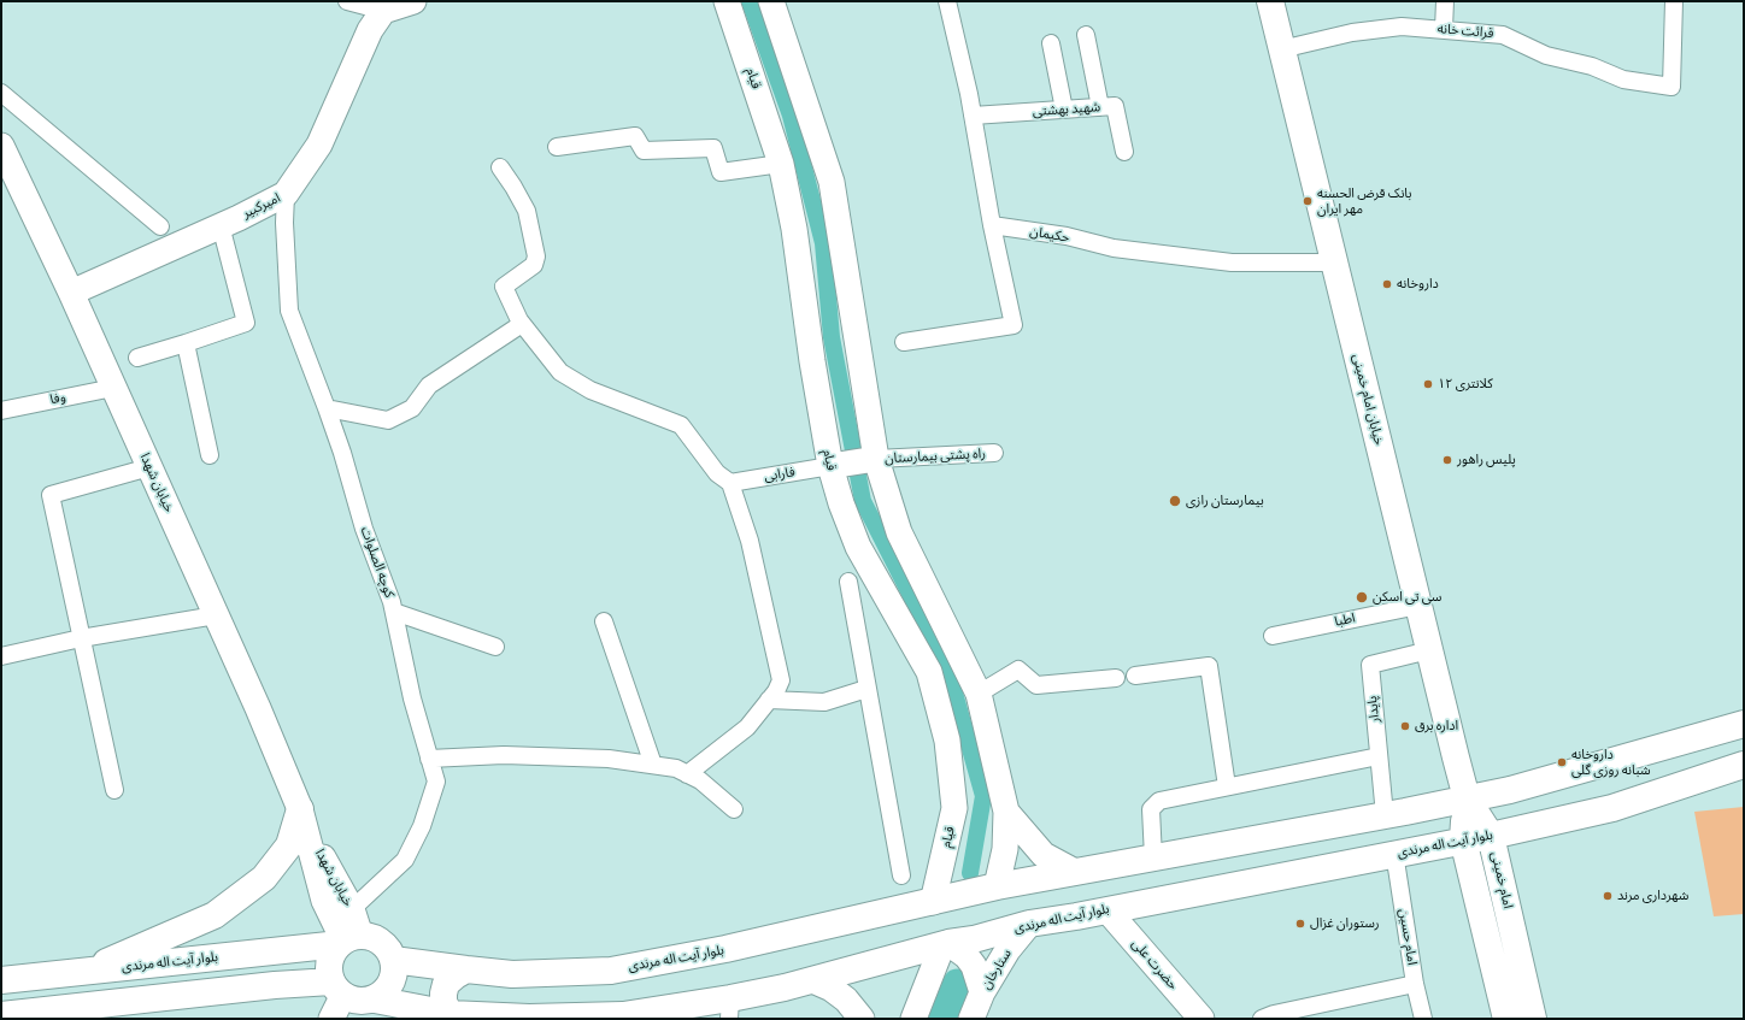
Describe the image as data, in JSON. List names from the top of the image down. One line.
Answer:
{"streets":{"main road":["خیابان امام خمینی","بلوار آیت اله مرندی","امام خمینی"],"street":["قرائت خانه","قیام","شهید بهشتی","امیرکبیر","حکیمان","وفا","راه پشتی بیمارستان","فارابی","خیابان شهدا","کوچه الصلوات","اطبا","پایدار","امام حسین","حضرت علی","ستارخان"]},"crossings":[["قرائت خانه","خیابان امام خمینی"],["قیام","فارابی"],["قیام","بلوار آیت اله مرندی"],["امیرکبیر","خیابان شهدا"],["امیرکبیر","کوچه الصلوات"],["حکیمان","خیابان امام خمینی"],["وفا","خیابان شهدا"],["خیابان امام خمینی","اطبا"],["خیابان امام خمینی","پایدار"],["خیابان امام خمینی","بلوار آیت اله مرندی"],["خیابان امام خمینی","امام خمینی"],["خیابان شهدا","کوچه الصلوات"],["خیابان شهدا","بلوار آیت اله مرندی"],["پایدار","بلوار آیت اله مرندی"],["بلوار آیت اله مرندی","امام خمینی"],["بلوار آیت اله مرندی","امام حسین"],["بلوار آیت اله مرندی","حضرت علی"],["بلوار آیت اله مرندی","ستارخان"]],"places":["بانک قرض الحسنه مهر ایران","داروخانه","کلانتری ۱۲","پلیس راهور","بیمارستان رازی","سی تی اسکن","اداره برق","داروخانه شبانه روزی گلی","شهرداری مرند","رستوران غزال"]}
